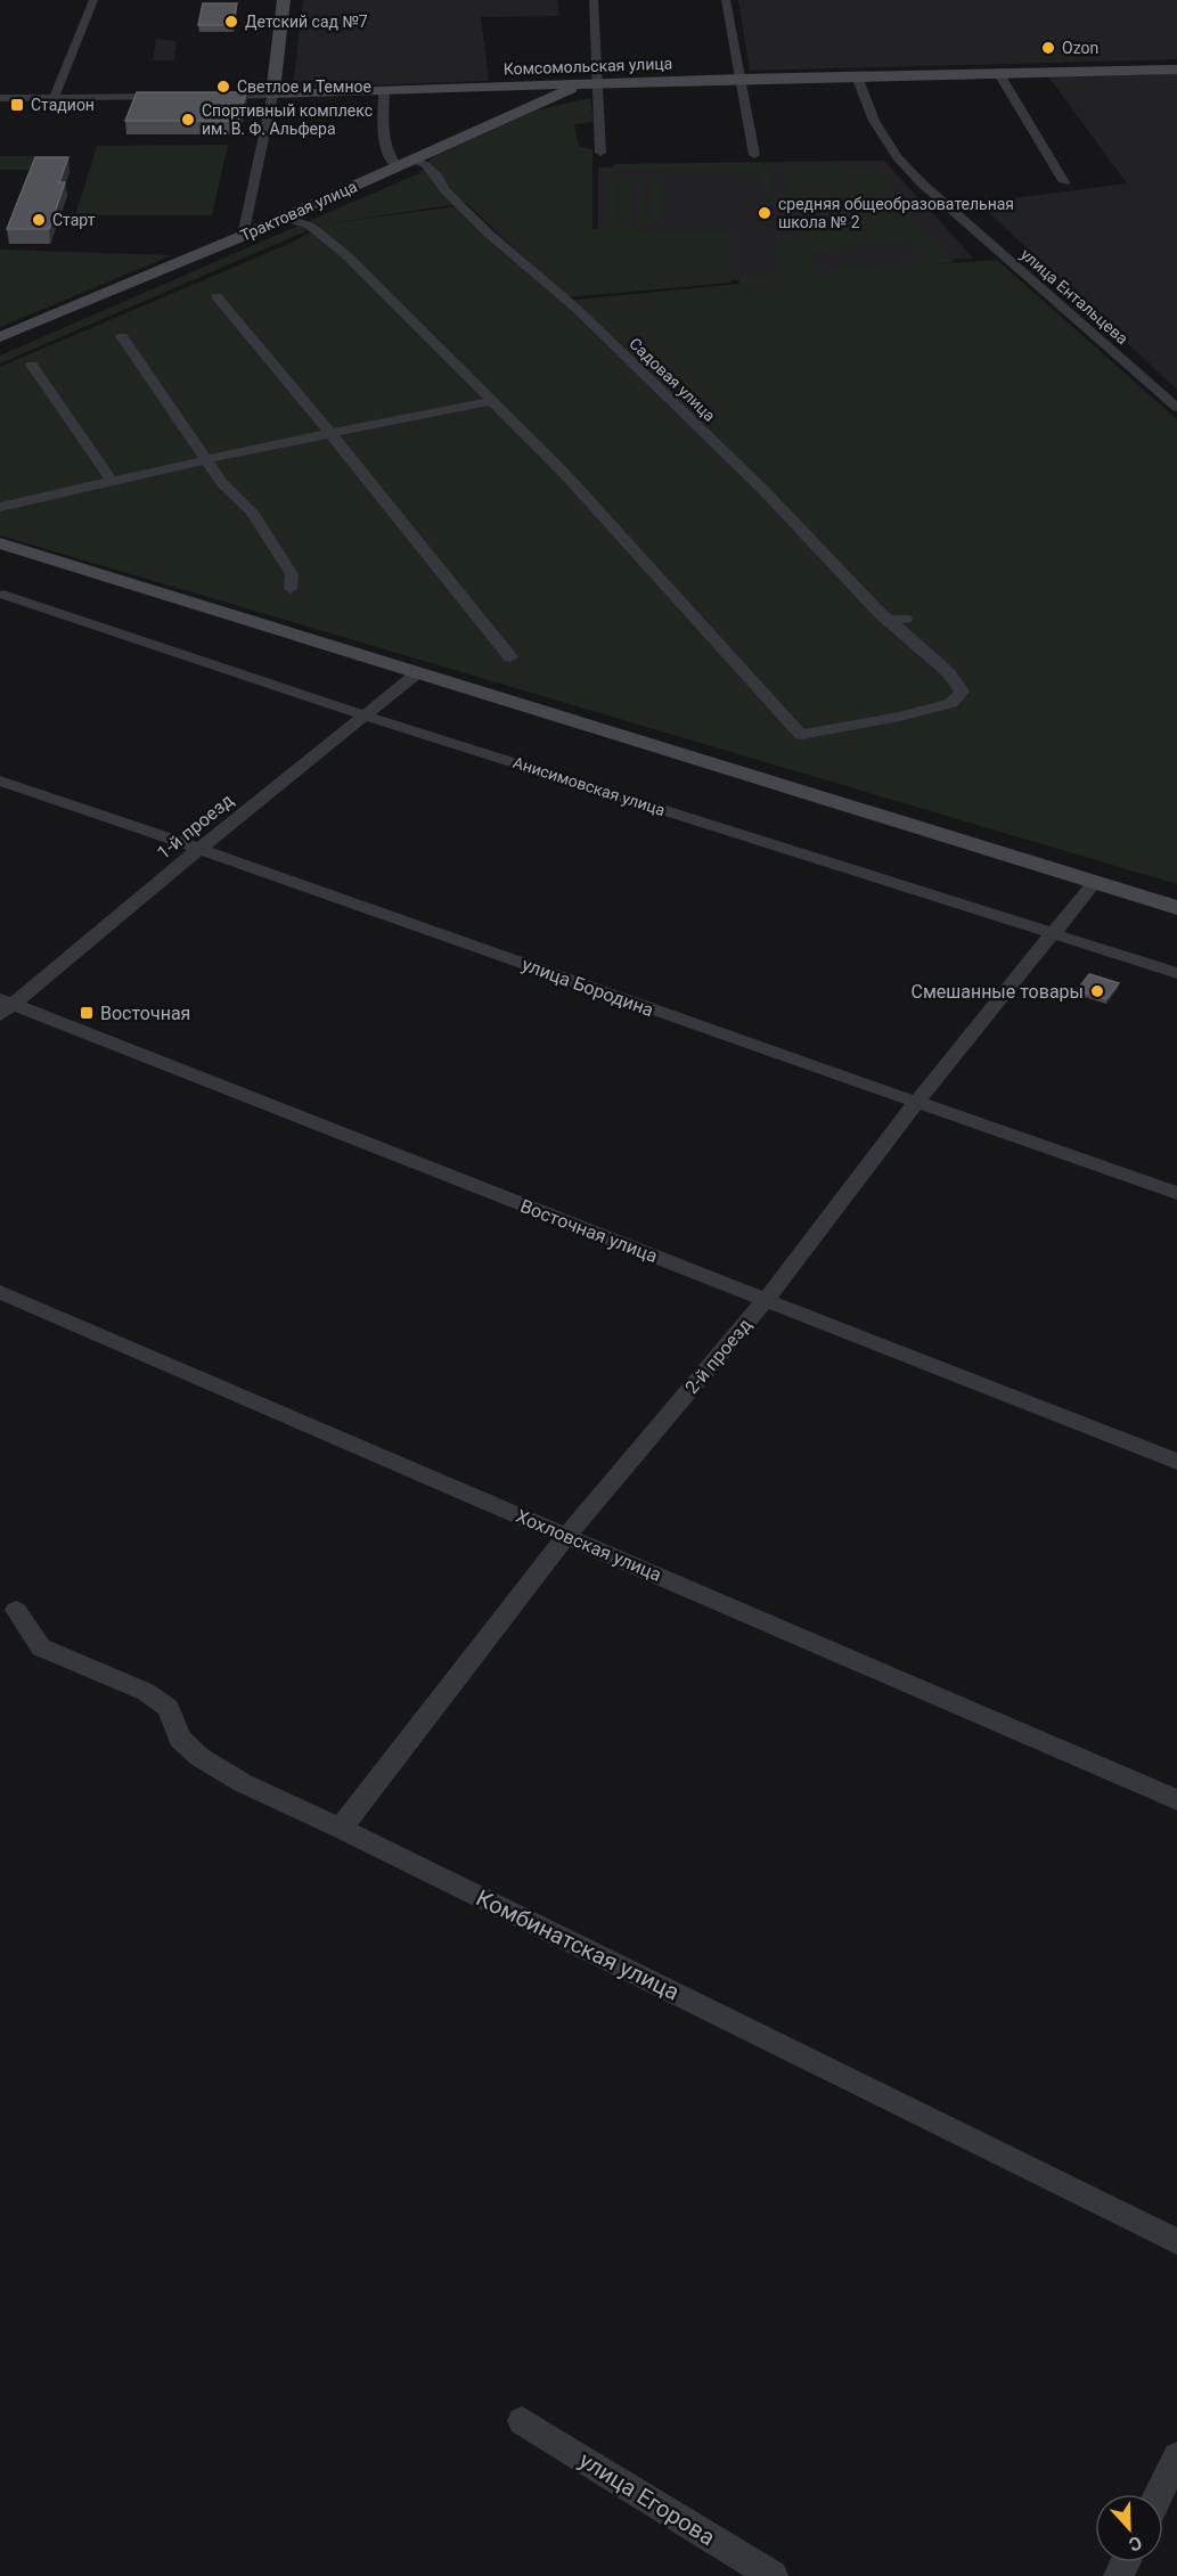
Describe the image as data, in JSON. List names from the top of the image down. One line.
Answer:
{"streets":{"street":["Комсомольская улица","Трактовая улица","улица Ентальцева","Садовая улица","Анисимовская улица","1-й проезд","улица Бородина","Восточная улица","2-й проезд","Хохловская улица","Комбинатская улица","улица Егорова"]},"crossings":[["Комсомольская улица","Трактовая улица"],["Комсомольская улица","улица Ентальцева"],["Трактовая улица","Садовая улица"],["Анисимовская улица","1-й проезд"],["Анисимовская улица","2-й проезд"],["1-й проезд","улица Бородина"],["1-й проезд","Восточная улица"],["улица Бородина","2-й проезд"],["Восточная улица","2-й проезд"],["2-й проезд","Хохловская улица"],["2-й проезд","Комбинатская улица"]],"places":{"other":["Детский сад №7","Ozon","Светлое и Темное","Спортивный комплекс им. В. Ф. Альфера","средняя общеобразовательная школа № 2","Старт","Смешанные товары"],"transit":["Стадион","Восточная"]},"north":"bottom"}
